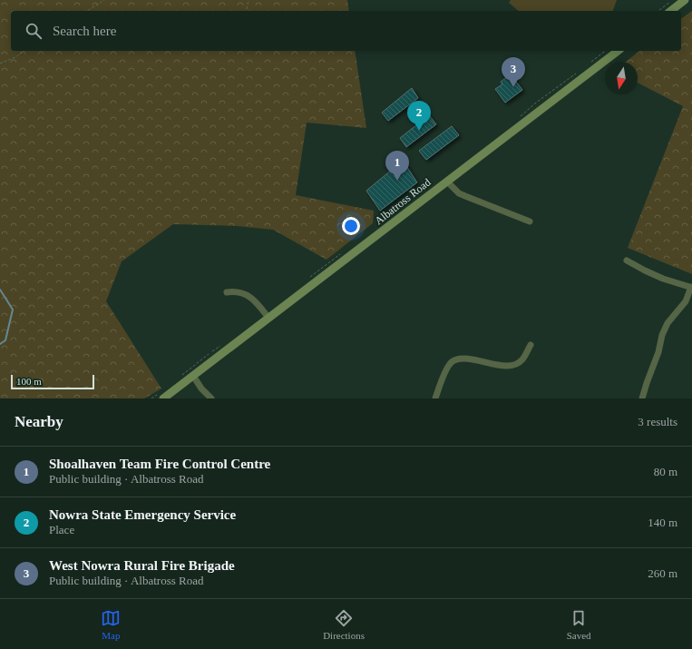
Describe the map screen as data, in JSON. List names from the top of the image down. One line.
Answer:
{"streets":{"main road":["Albatross Road"]},"scale_bar":"100 m","north":"bottom","page":{"search":"Search here","pins":["3","2","1"],"scale":"100 m","heading":["Nearby","3 results"],"list":[{"mark":"1","name":"Shoalhaven Team Fire Control Centre","note":"Public building · Albatross Road","value":"80 m"},{"mark":"2","name":"Nowra State Emergency Service","note":"Place","value":"140 m"},{"mark":"3","name":"West Nowra Rural Fire Brigade","note":"Public building · Albatross Road","value":"260 m"}],"nav":["Map","Directions","Saved"]}}
